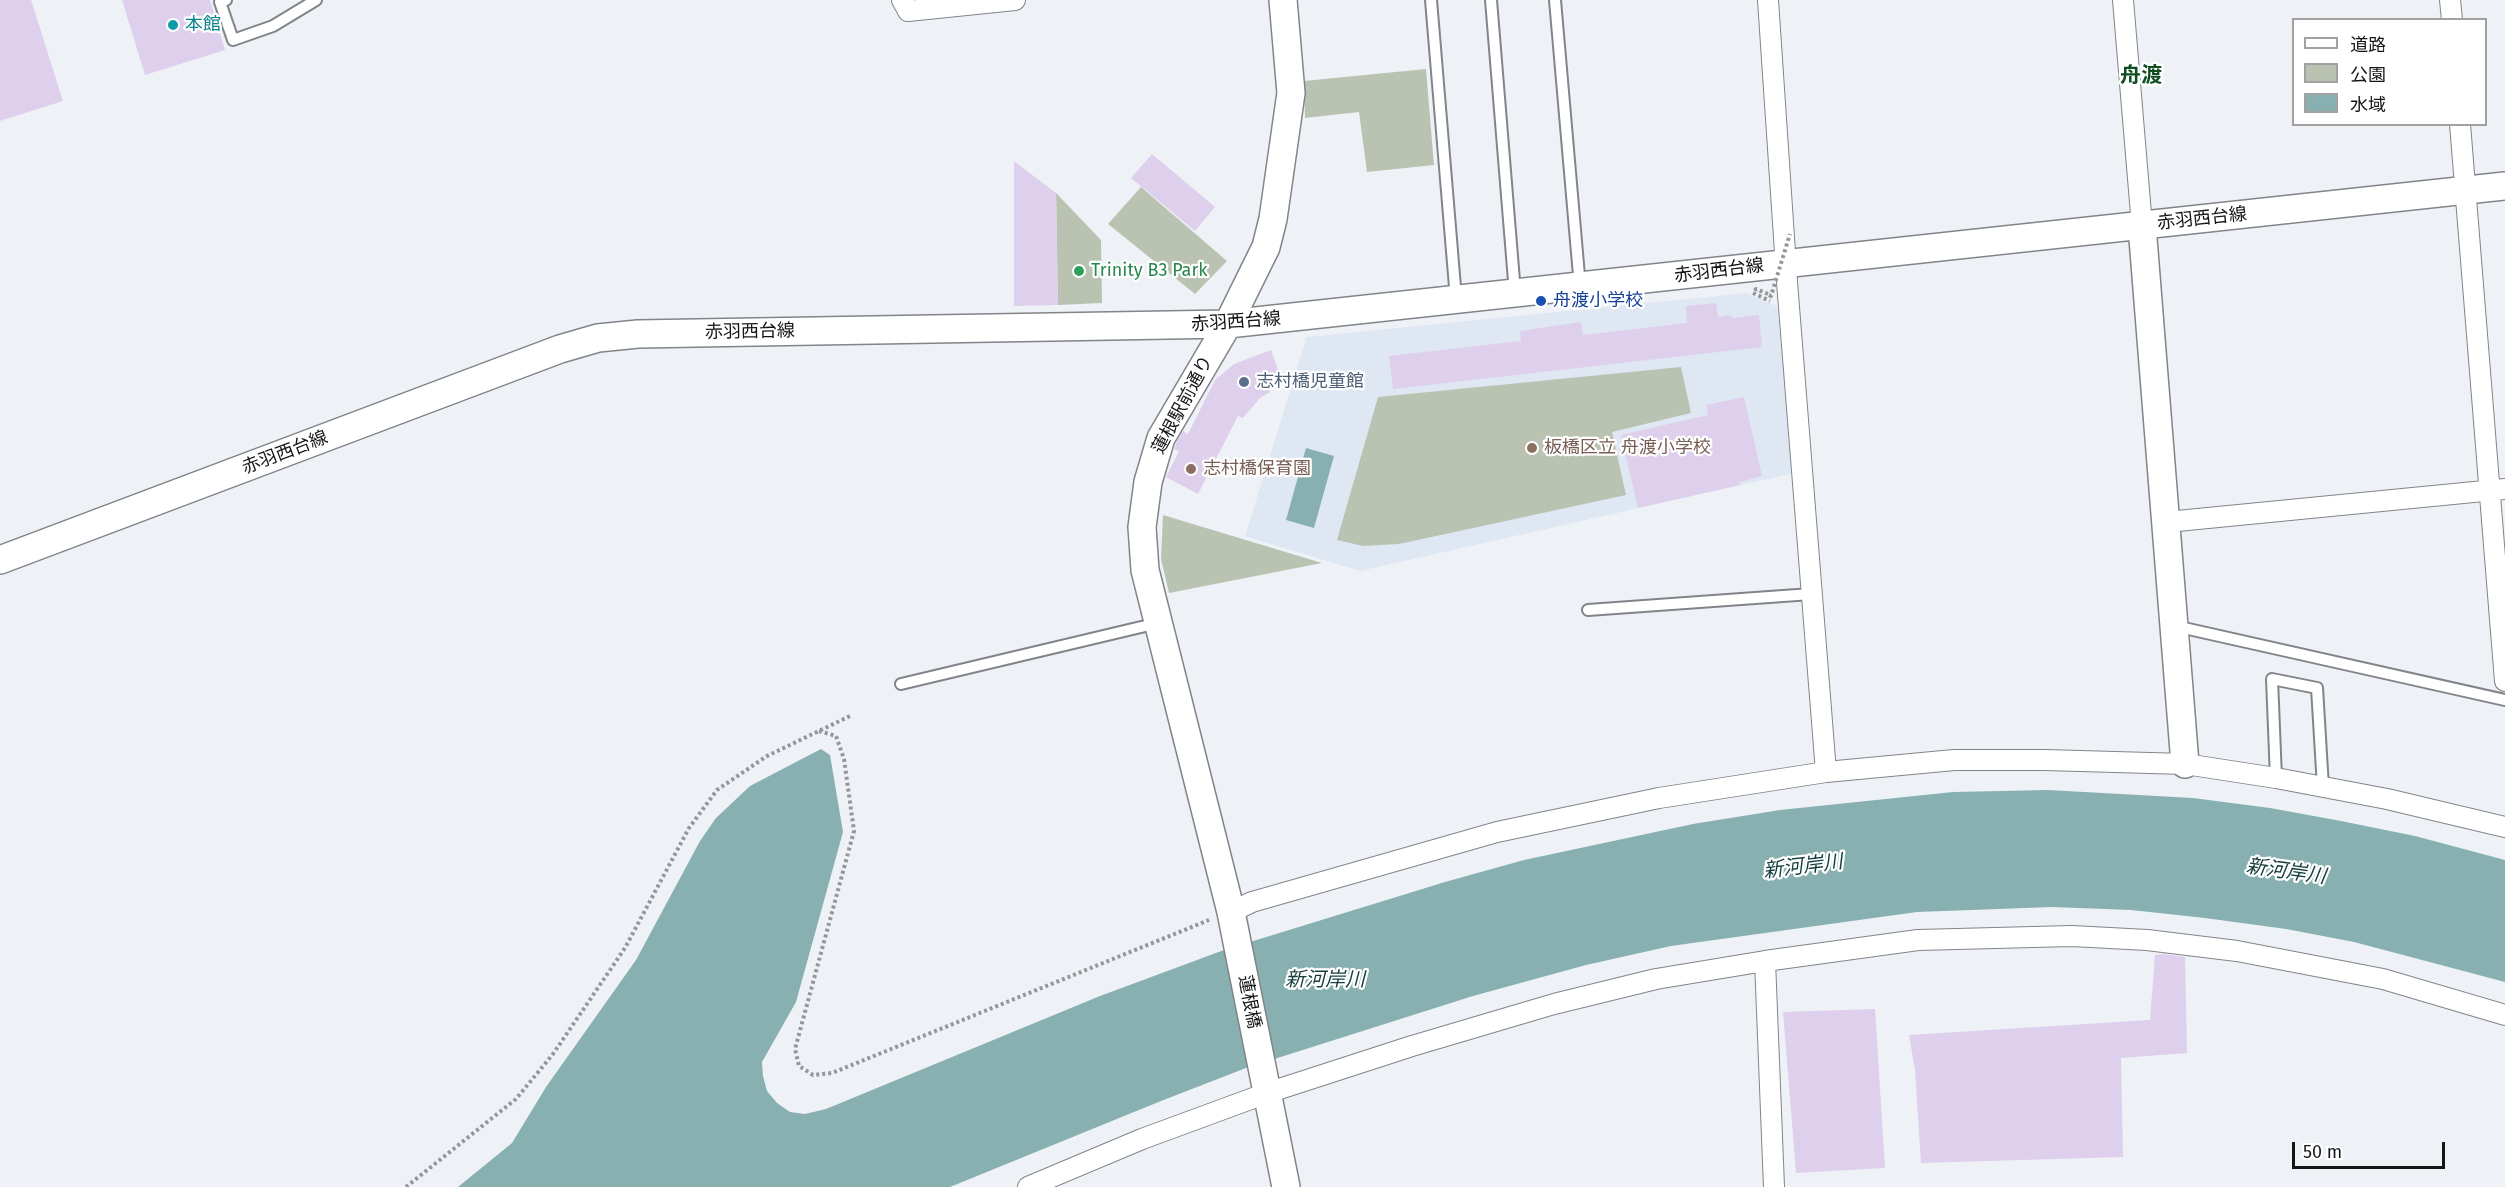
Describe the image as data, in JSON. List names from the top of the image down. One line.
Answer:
{"streets":{"main road":["赤羽西台線","蓮根駅前通り","蓮根橋"]},"crossings":[["赤羽西台線","蓮根駅前通り"],["蓮根駅前通り","蓮根橋"]],"districts":["舟渡"],"water":["新河岸川"],"places":["本館","Trinity B3 Park","舟渡小学校","志村橋児童館","板橋区立 舟渡小学校","志村橋保育園"],"legend":["道路","公園","水域"],"scale_bar":"50 m"}
